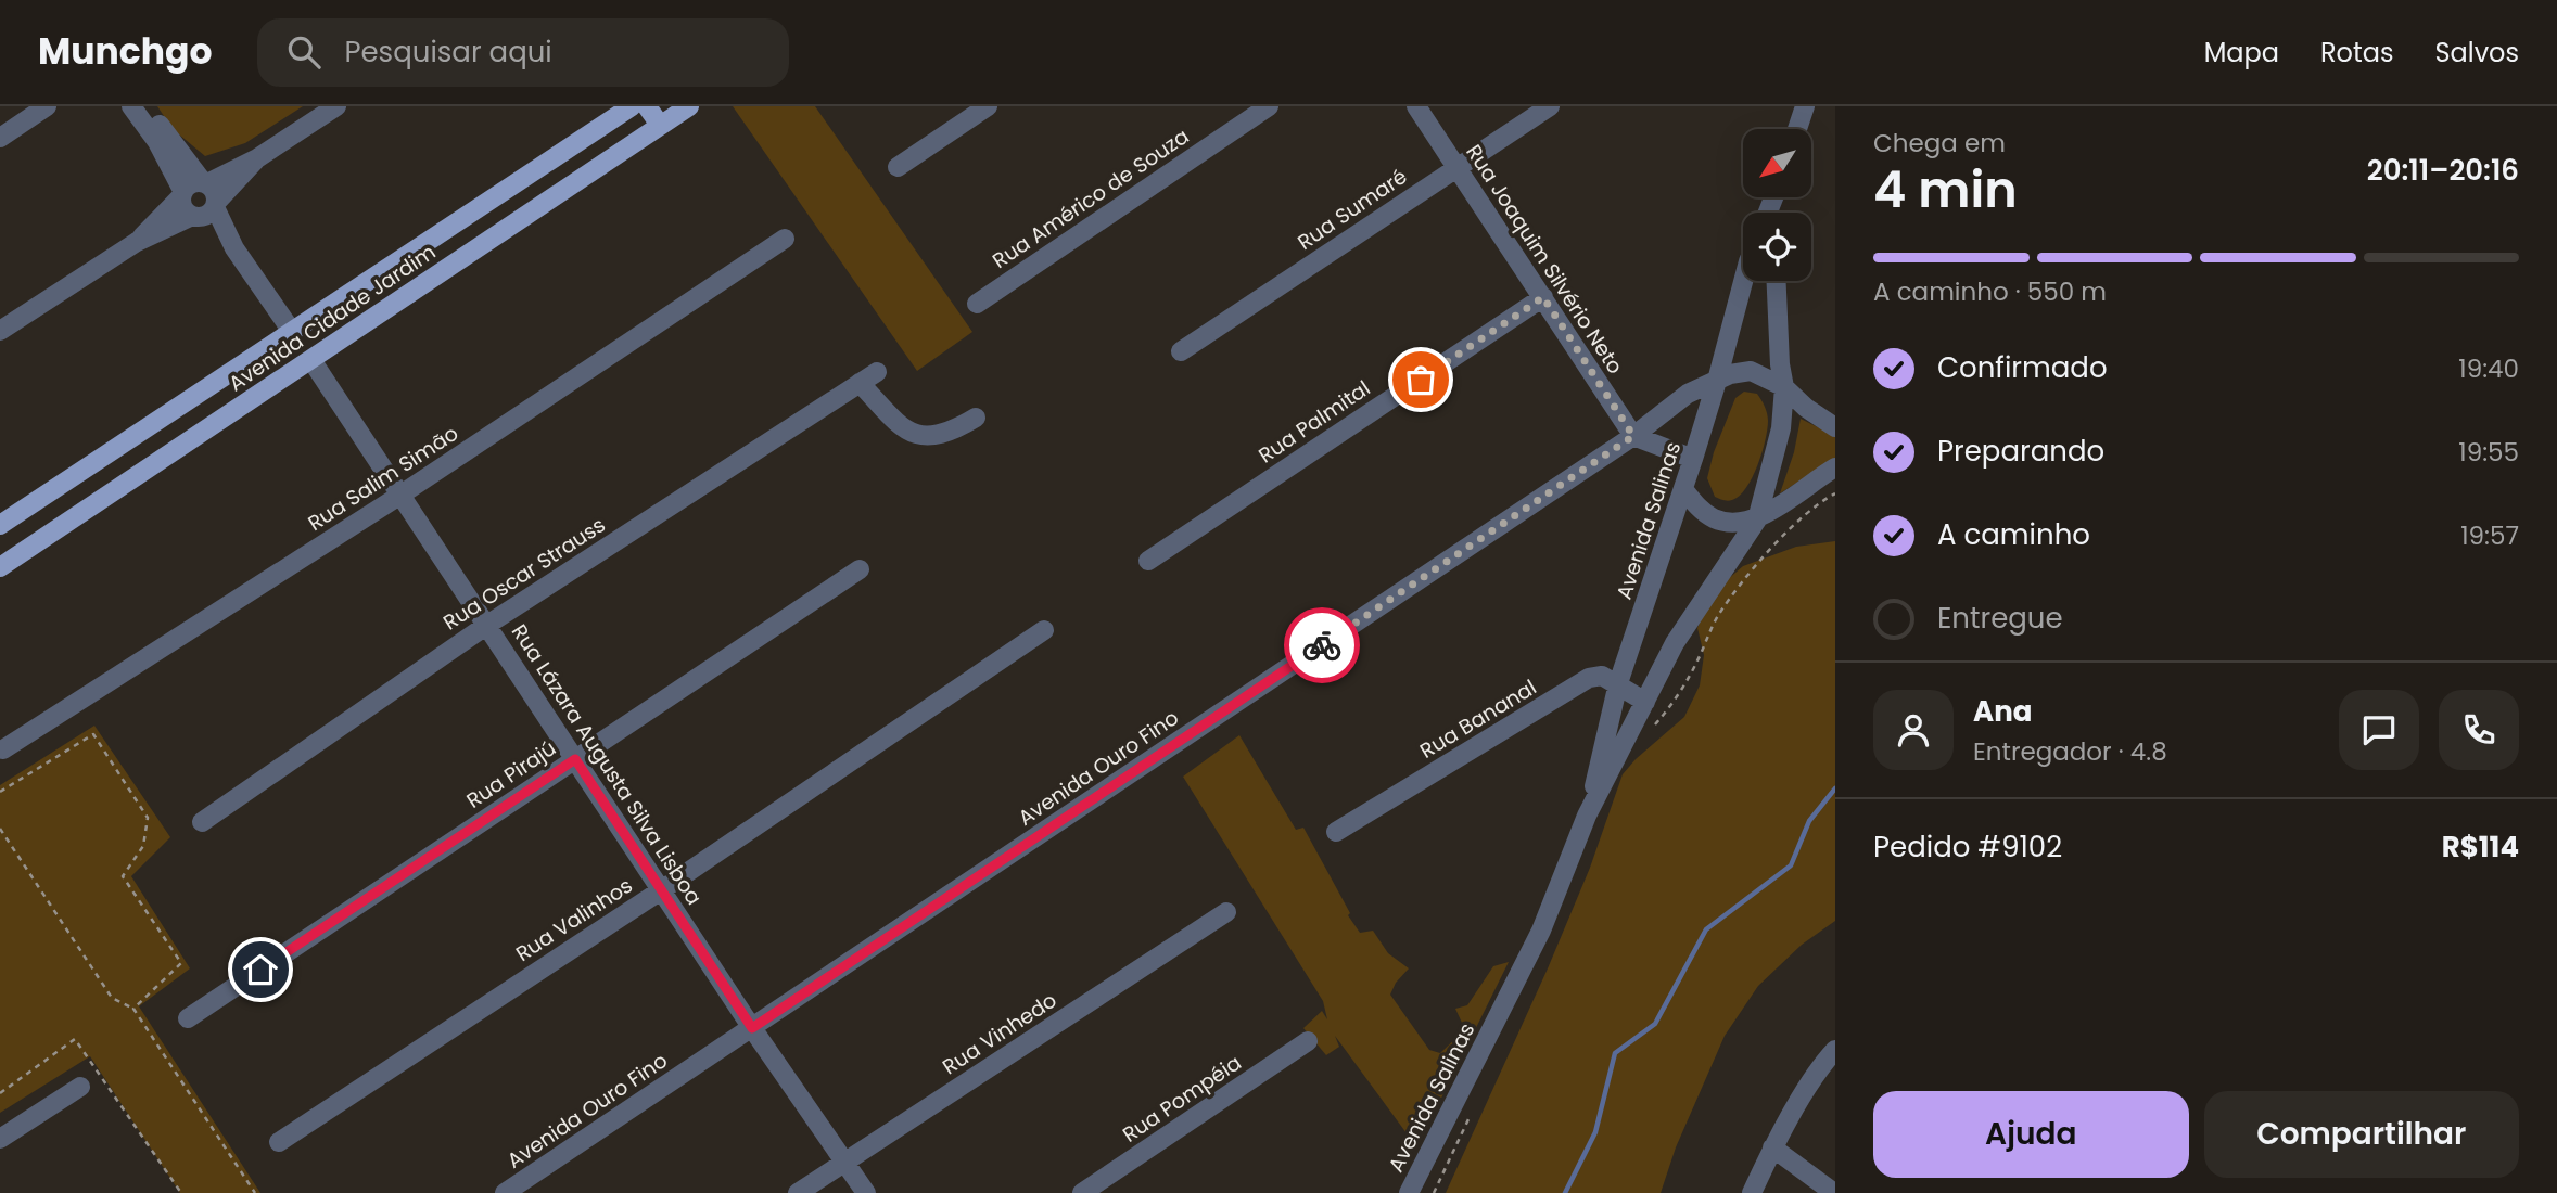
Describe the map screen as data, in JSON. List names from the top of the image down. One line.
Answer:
{"streets":{"main road":["Avenida Cidade Jardim"],"street":["Rua Américo de Souza","Rua Sumaré","Rua Joaquim Silvério Neto","Rua Palmital","Rua Salim Simão","Avenida Salinas","Rua Oscar Strauss","Rua Bananal","Rua Lázara Augusta Silva Lisboa","Avenida Ouro Fino","Rua Pirajú","Rua Valinhos","Rua Vinhedo","Rua Pompéia"]},"crossings":[["Rua Sumaré","Rua Joaquim Silvério Neto"],["Rua Joaquim Silvério Neto","Rua Palmital"],["Rua Joaquim Silvério Neto","Avenida Ouro Fino"],["Avenida Cidade Jardim","Rua Lázara Augusta Silva Lisboa"],["Rua Salim Simão","Rua Lázara Augusta Silva Lisboa"],["Avenida Salinas","Rua Bananal"],["Avenida Salinas","Avenida Ouro Fino"],["Rua Oscar Strauss","Rua Lázara Augusta Silva Lisboa"],["Rua Lázara Augusta Silva Lisboa","Avenida Ouro Fino"],["Rua Lázara Augusta Silva Lisboa","Rua Pirajú"],["Rua Lázara Augusta Silva Lisboa","Rua Valinhos"],["Rua Lázara Augusta Silva Lisboa","Rua Vinhedo"]],"north":"bottom left","page":{"header":"Munchgo","search":"Pesquisar aqui","nav":["Mapa","Rotas","Salvos"],"heading":["4 min","Chega em","20:11–20:16"],"panel":["Ana","Entregador · 4.8","Pedido #9102","R$114"],"bar":"A caminho · 550 m","list":[["Confirmado","19:40"],["Preparando","19:55"],["A caminho","19:57"],"Entregue"],"buttons":["Ajuda","Compartilhar"]}}
